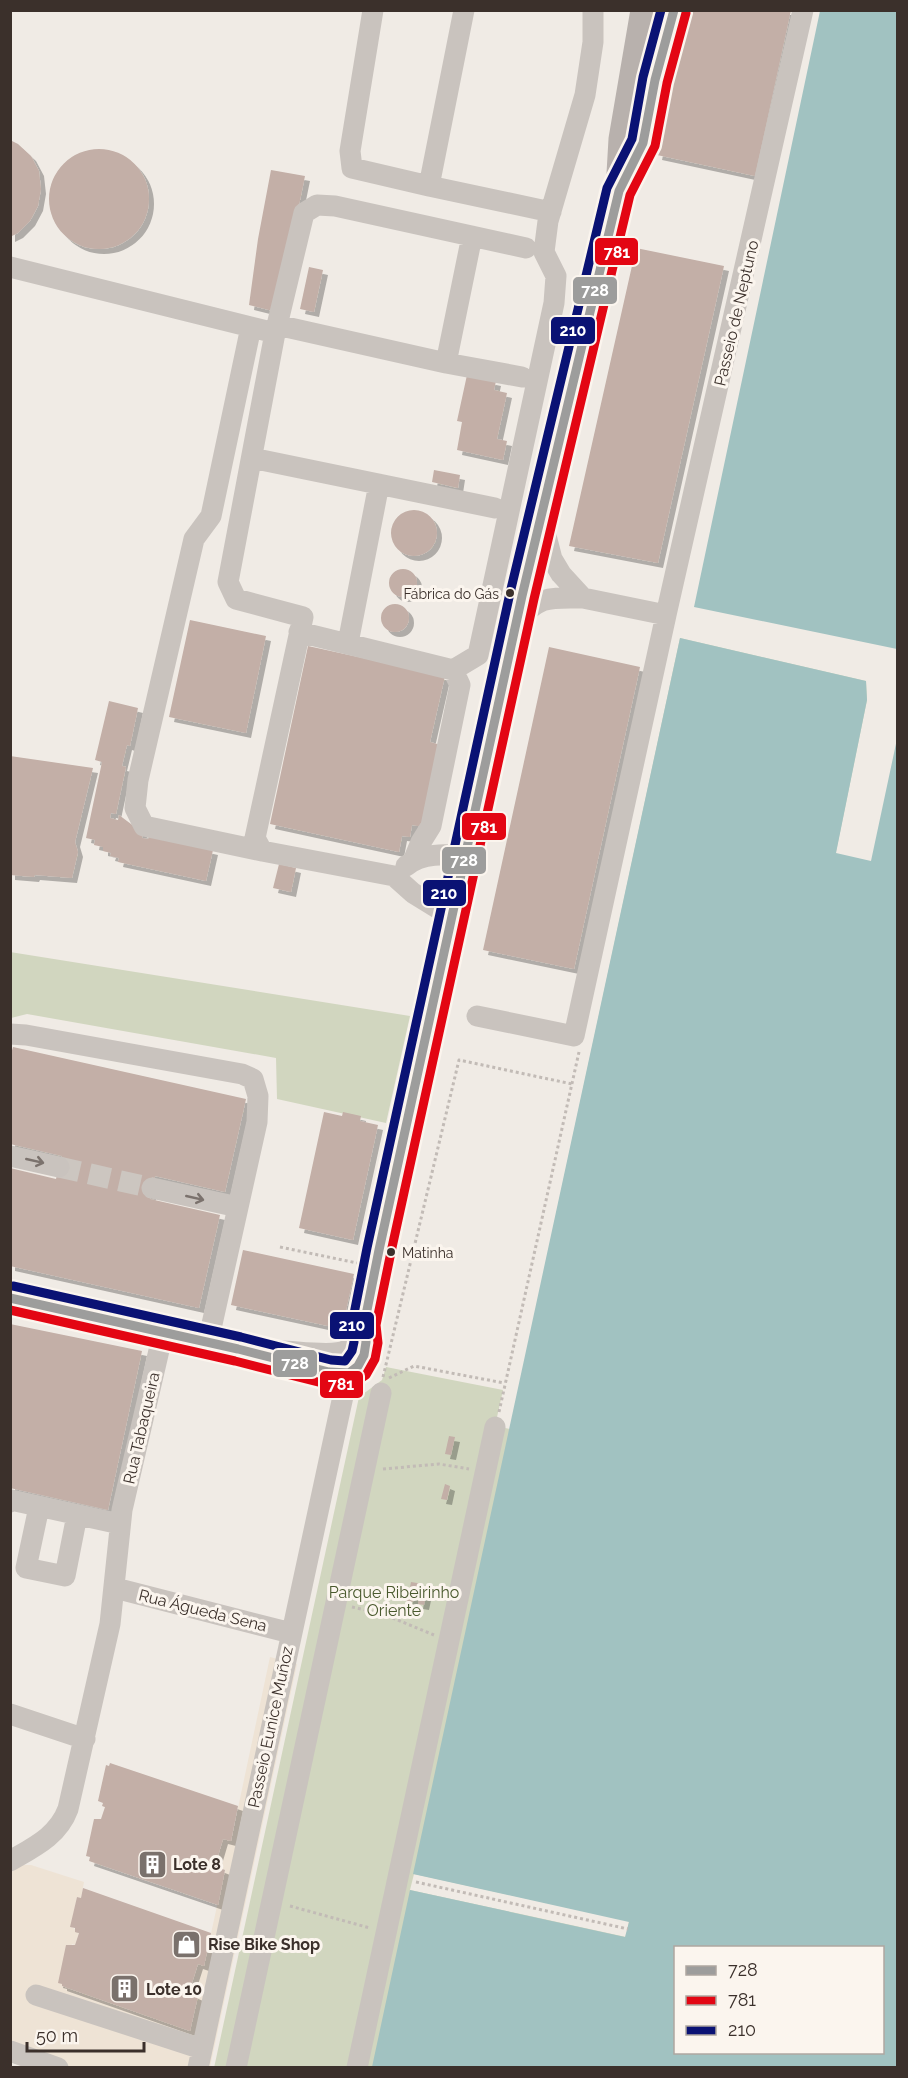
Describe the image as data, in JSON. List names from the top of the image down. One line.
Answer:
{"streets":{"street":["Passeio de Neptuno","Rua Tabaqueira","Rua Águeda Sena","Passeio Eunice Muñoz"]},"crossings":[["Rua Tabaqueira","Rua Águeda Sena"],["Rua Águeda Sena","Passeio Eunice Muñoz"]],"parks":["Parque Ribeirinho Oriente"],"places":{"other":["Fábrica do Gás","Matinha"],"building":["Lote 8","Lote 10"],"shop":["Rise Bike Shop"]},"lines":["transit line 728","transit line 210","transit line 781"],"legend":["728","781","210"],"scale_bar":"50 m"}
